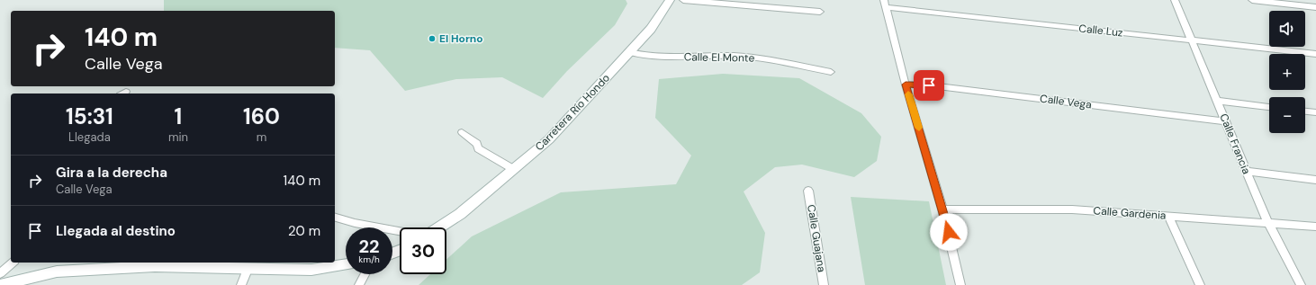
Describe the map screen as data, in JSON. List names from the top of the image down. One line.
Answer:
{"streets":{"street":["Calle Luz","Calle El Monte","Calle Vega","Carretera Río Hondo","Calle Francia","Calle Gardenia","Calle Guajana"]},"crossings":[["Calle Luz","Calle Francia"],["Calle El Monte","Carretera Río Hondo"],["Calle Vega","Calle Francia"],["Calle Francia","Calle Gardenia"]],"places":["El Horno"],"page":{"map_buttons":["+","−"],"turn":["140 m","Calle Vega"],"eta":["15:31","Llegada","1","min","160","m"],"list":[{"name":"Gira a la derecha","note":"Calle Vega","value":"140 m"},{"name":"Llegada al destino","value":"20 m"}],"speed":"22 km/h","limit":"30"}}
